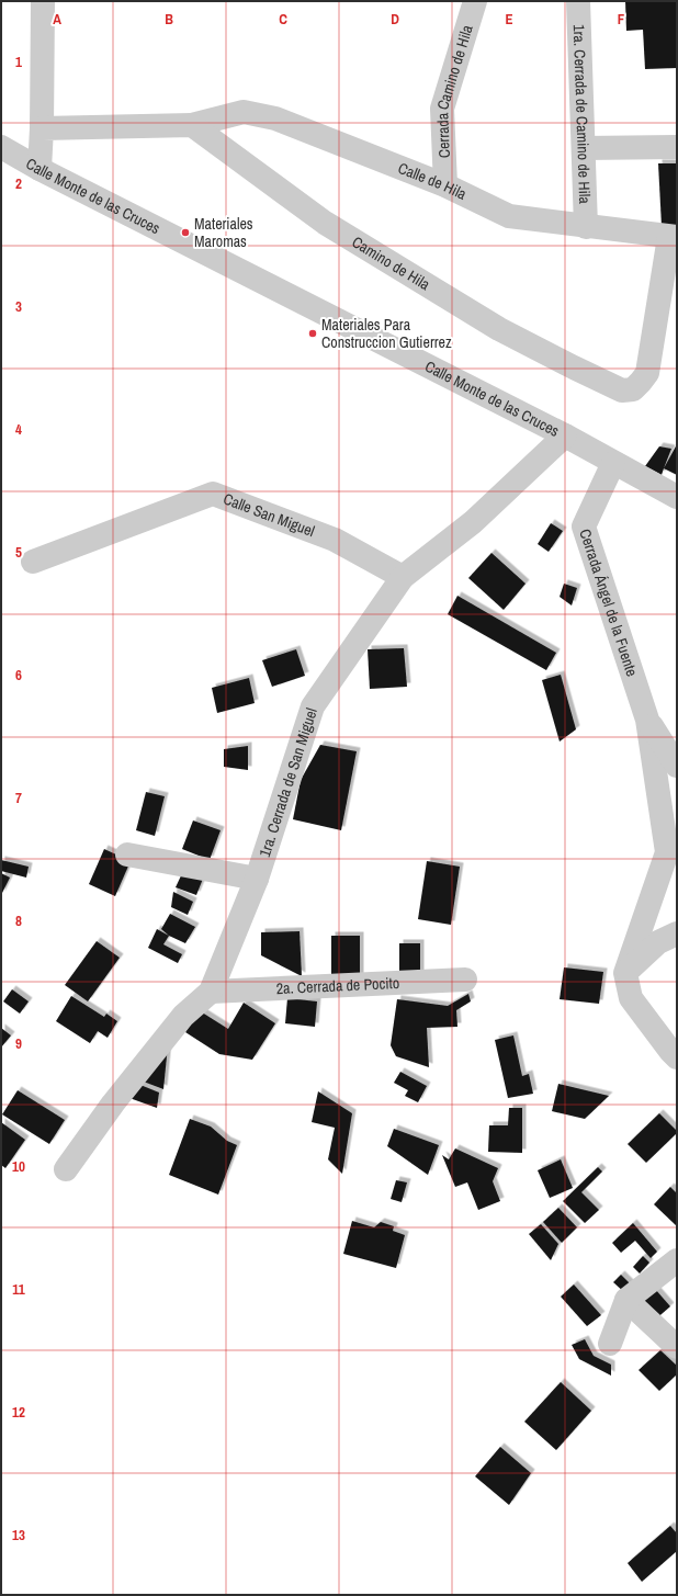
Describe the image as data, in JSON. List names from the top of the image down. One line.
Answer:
{"streets":{"street":["Cerrada Camino de Hila","1ra. Cerrada de Camino de Hila","Calle de Hila","Calle Monte de las Cruces","Camino de Hila","Calle San Miguel","Cerrada Ángel de la Fuente","1ra. Cerrada de San Miguel","2a. Cerrada de Pocito"]},"crossings":[["Cerrada Camino de Hila","Calle de Hila"],["1ra. Cerrada de Camino de Hila","Calle de Hila"],["Calle de Hila","Camino de Hila"],["Calle Monte de las Cruces","Cerrada Ángel de la Fuente"],["Calle Monte de las Cruces","1ra. Cerrada de San Miguel"],["Calle San Miguel","1ra. Cerrada de San Miguel"],["1ra. Cerrada de San Miguel","2a. Cerrada de Pocito"]],"places":["Materiales Maromas","Materiales Para Construccion Gutierrez"],"grid":{"columns":["A","B","C","D","E","F"],"rows":["1","2","3","4","5","6","7","8","9","10","11","12","13"]}}
